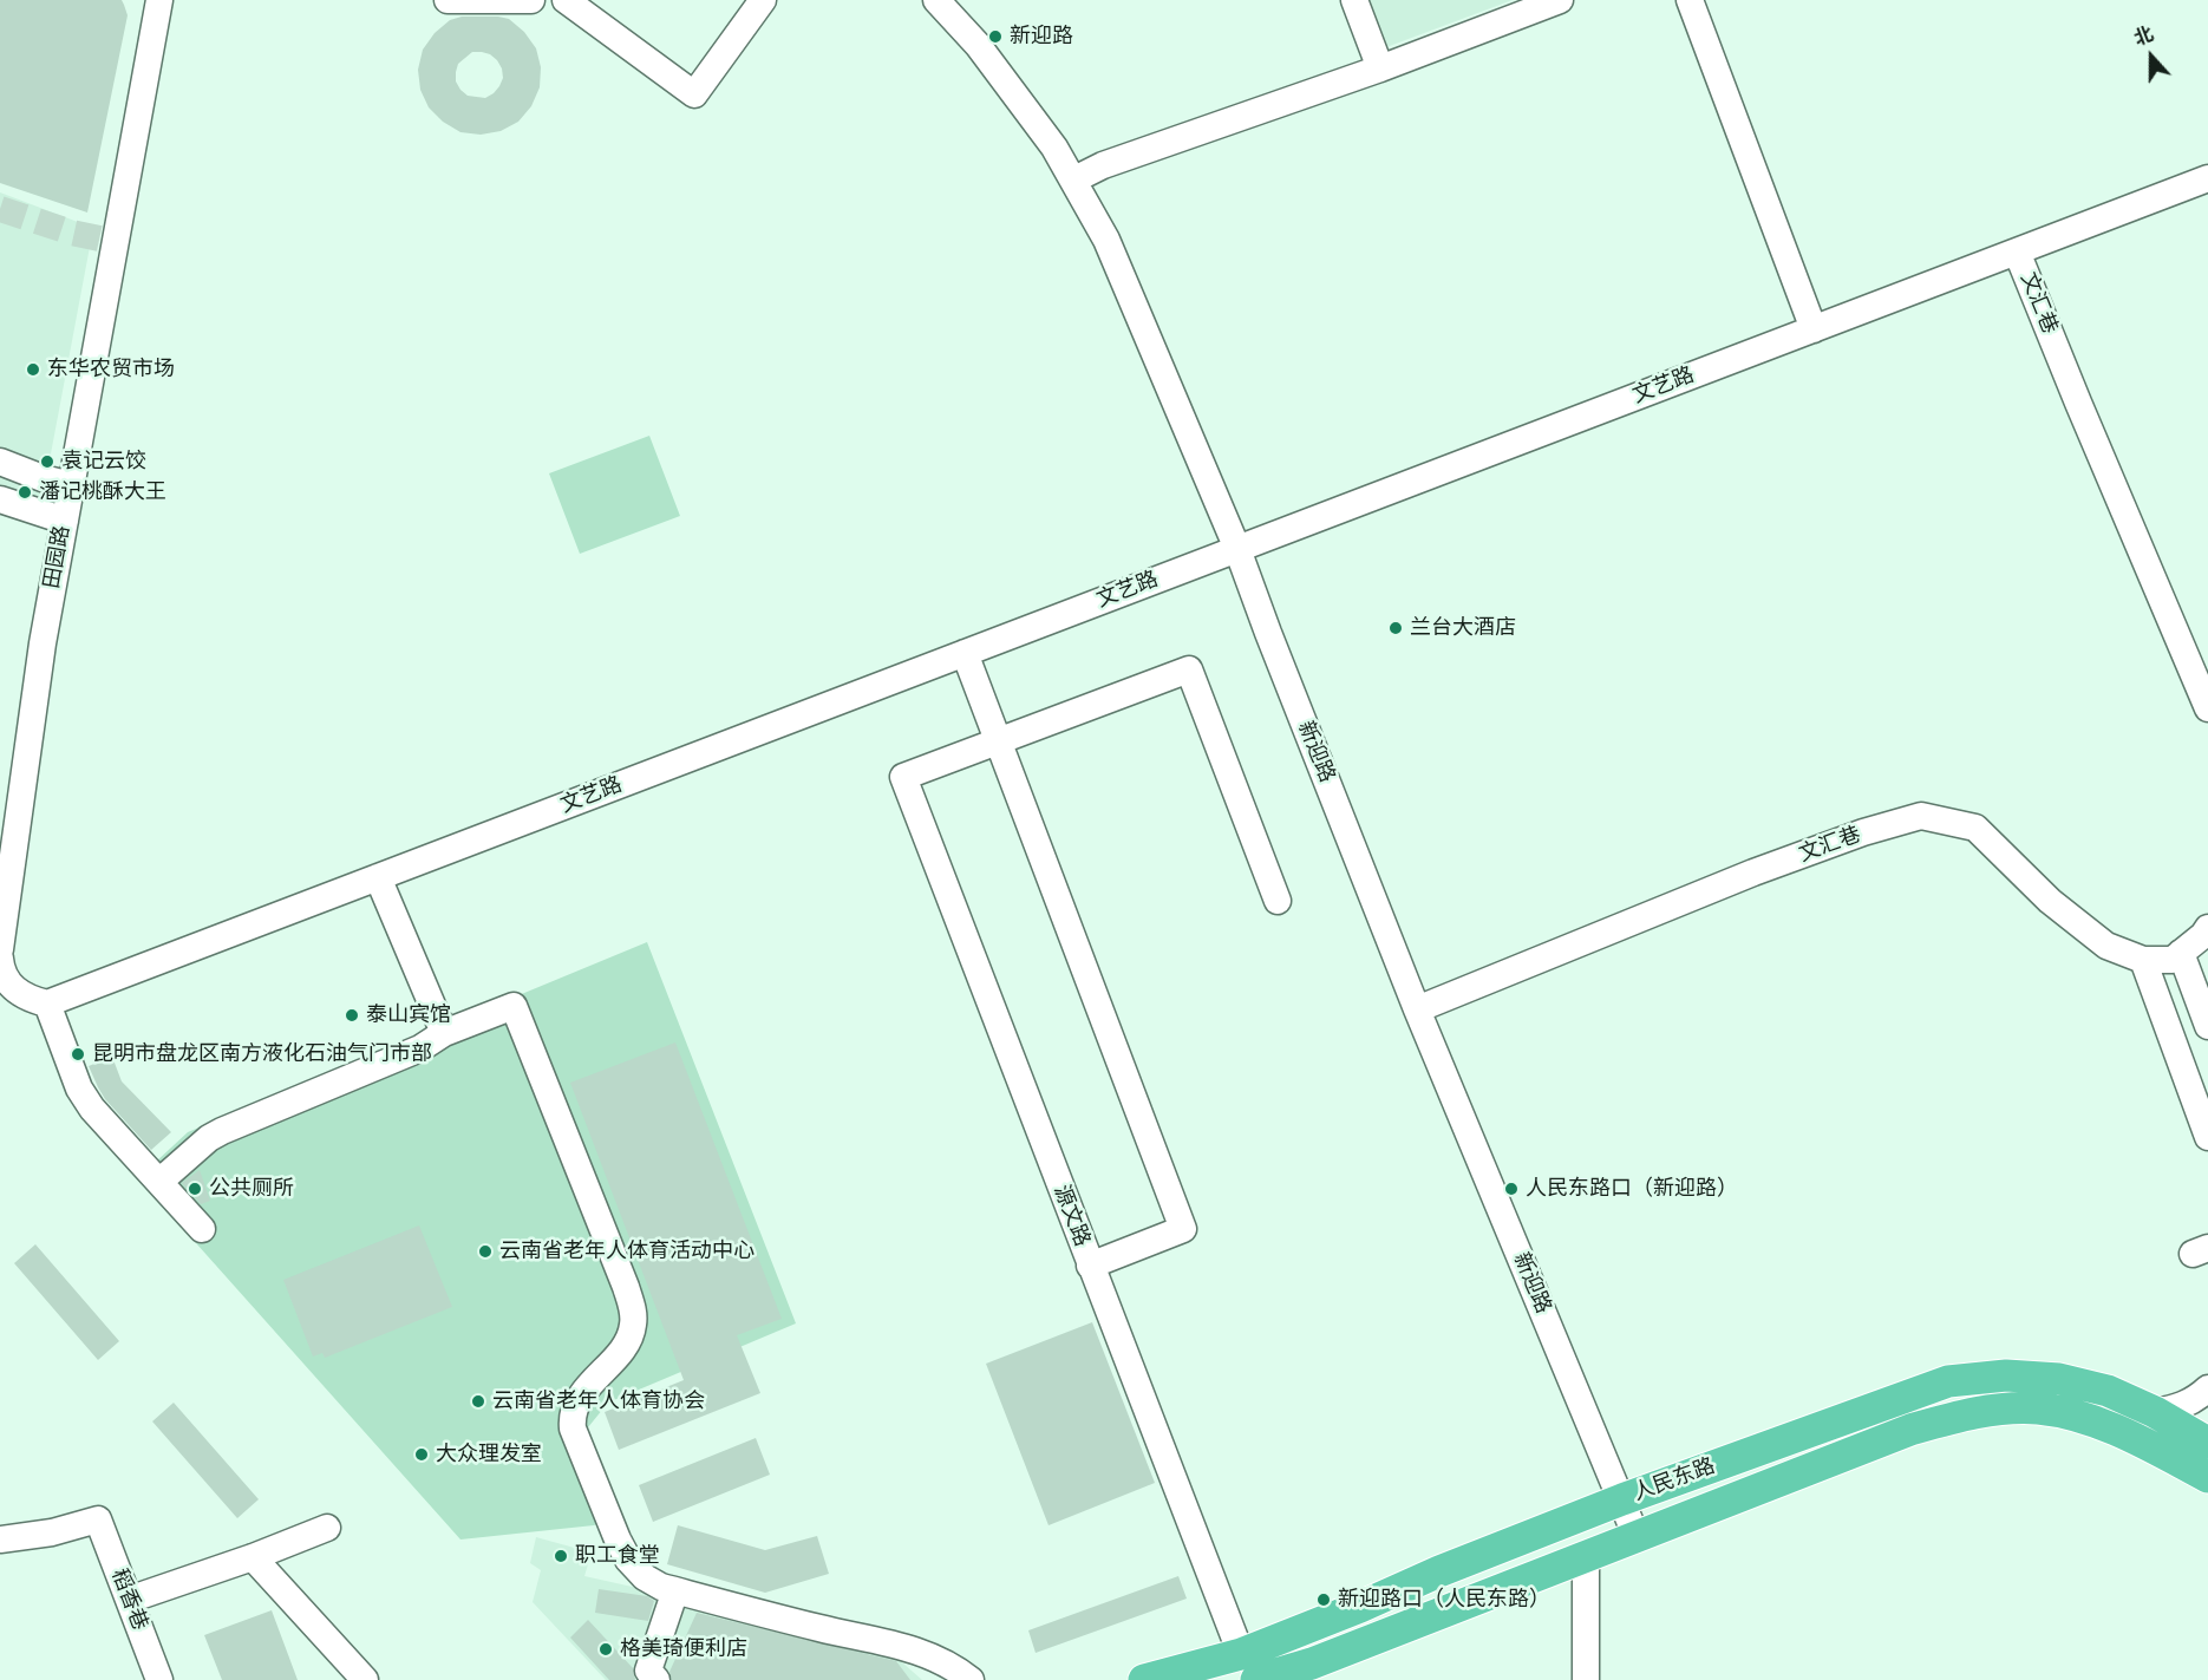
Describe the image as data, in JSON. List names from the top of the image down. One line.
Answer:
{"streets":{"main road":["人民东路"],"street":["文汇巷","文艺路","田园路","新迎路","源文路","稻香巷"]},"crossings":[["文汇巷","文艺路"],["文汇巷","新迎路"],["文艺路","田园路"],["文艺路","新迎路"],["新迎路","人民东路"],["源文路","人民东路"]],"places":["新迎路","东华农贸市场","袁记云饺","潘记桃酥大王","兰台大酒店","泰山宾馆","昆明市盘龙区南方液化石油气门市部","公共厕所","人民东路口（新迎路）","云南省老年人体育活动中心","云南省老年人体育协会","大众理发室","职工食堂","新迎路口（人民东路）","格美琦便利店"],"north":"top"}
